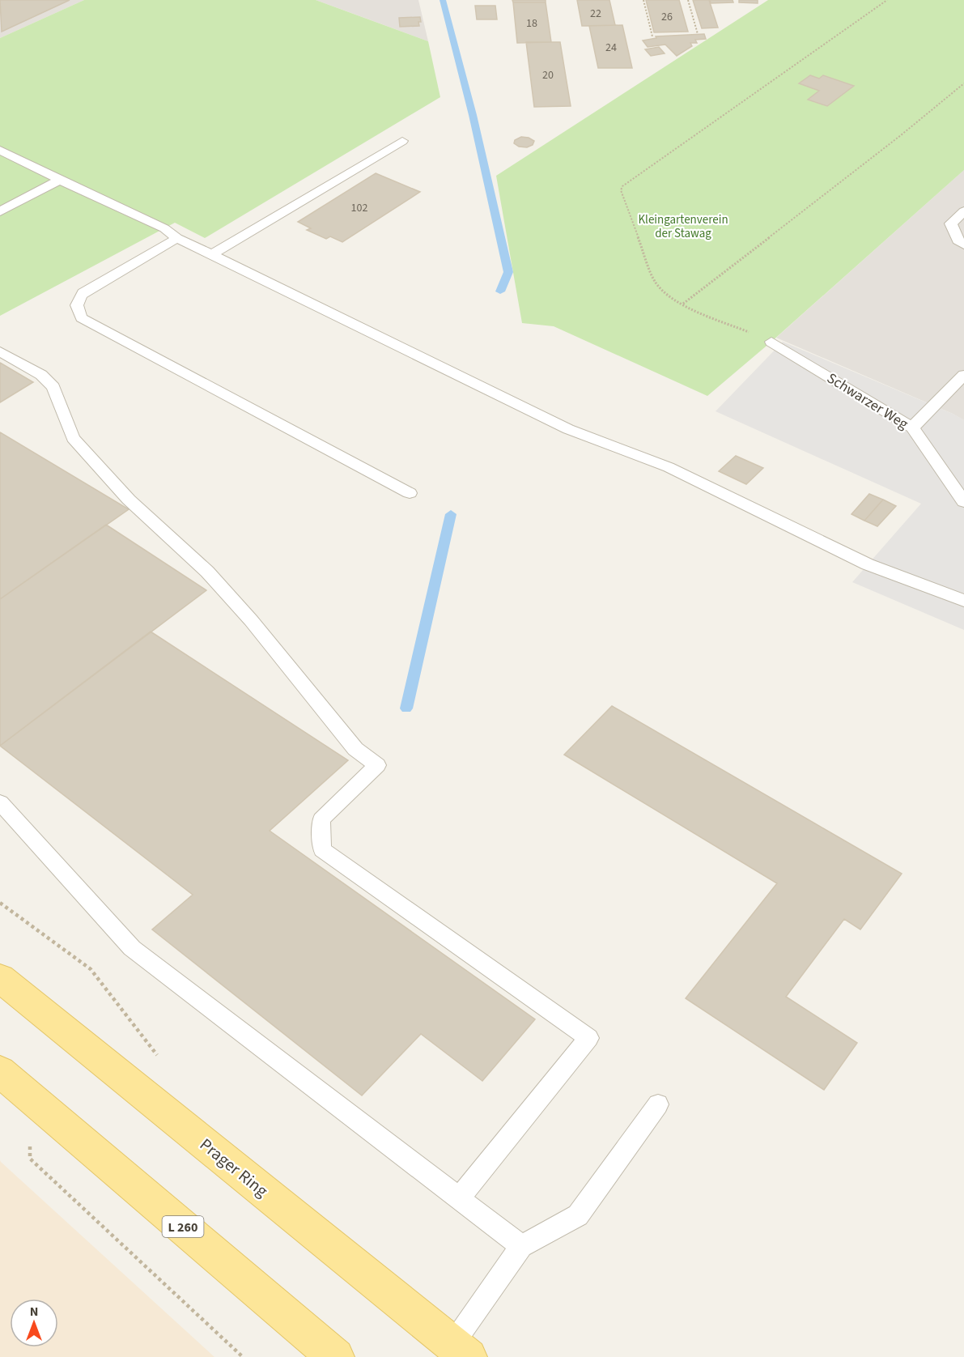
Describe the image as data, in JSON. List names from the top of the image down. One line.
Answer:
{"streets":{"main road":["Prager Ring","L 260"],"lane":["Schwarzer Weg"]},"parks":["Kleingartenverein der Stawag"],"house_numbers":["22","26","18","24","20","102"],"north":"top"}
